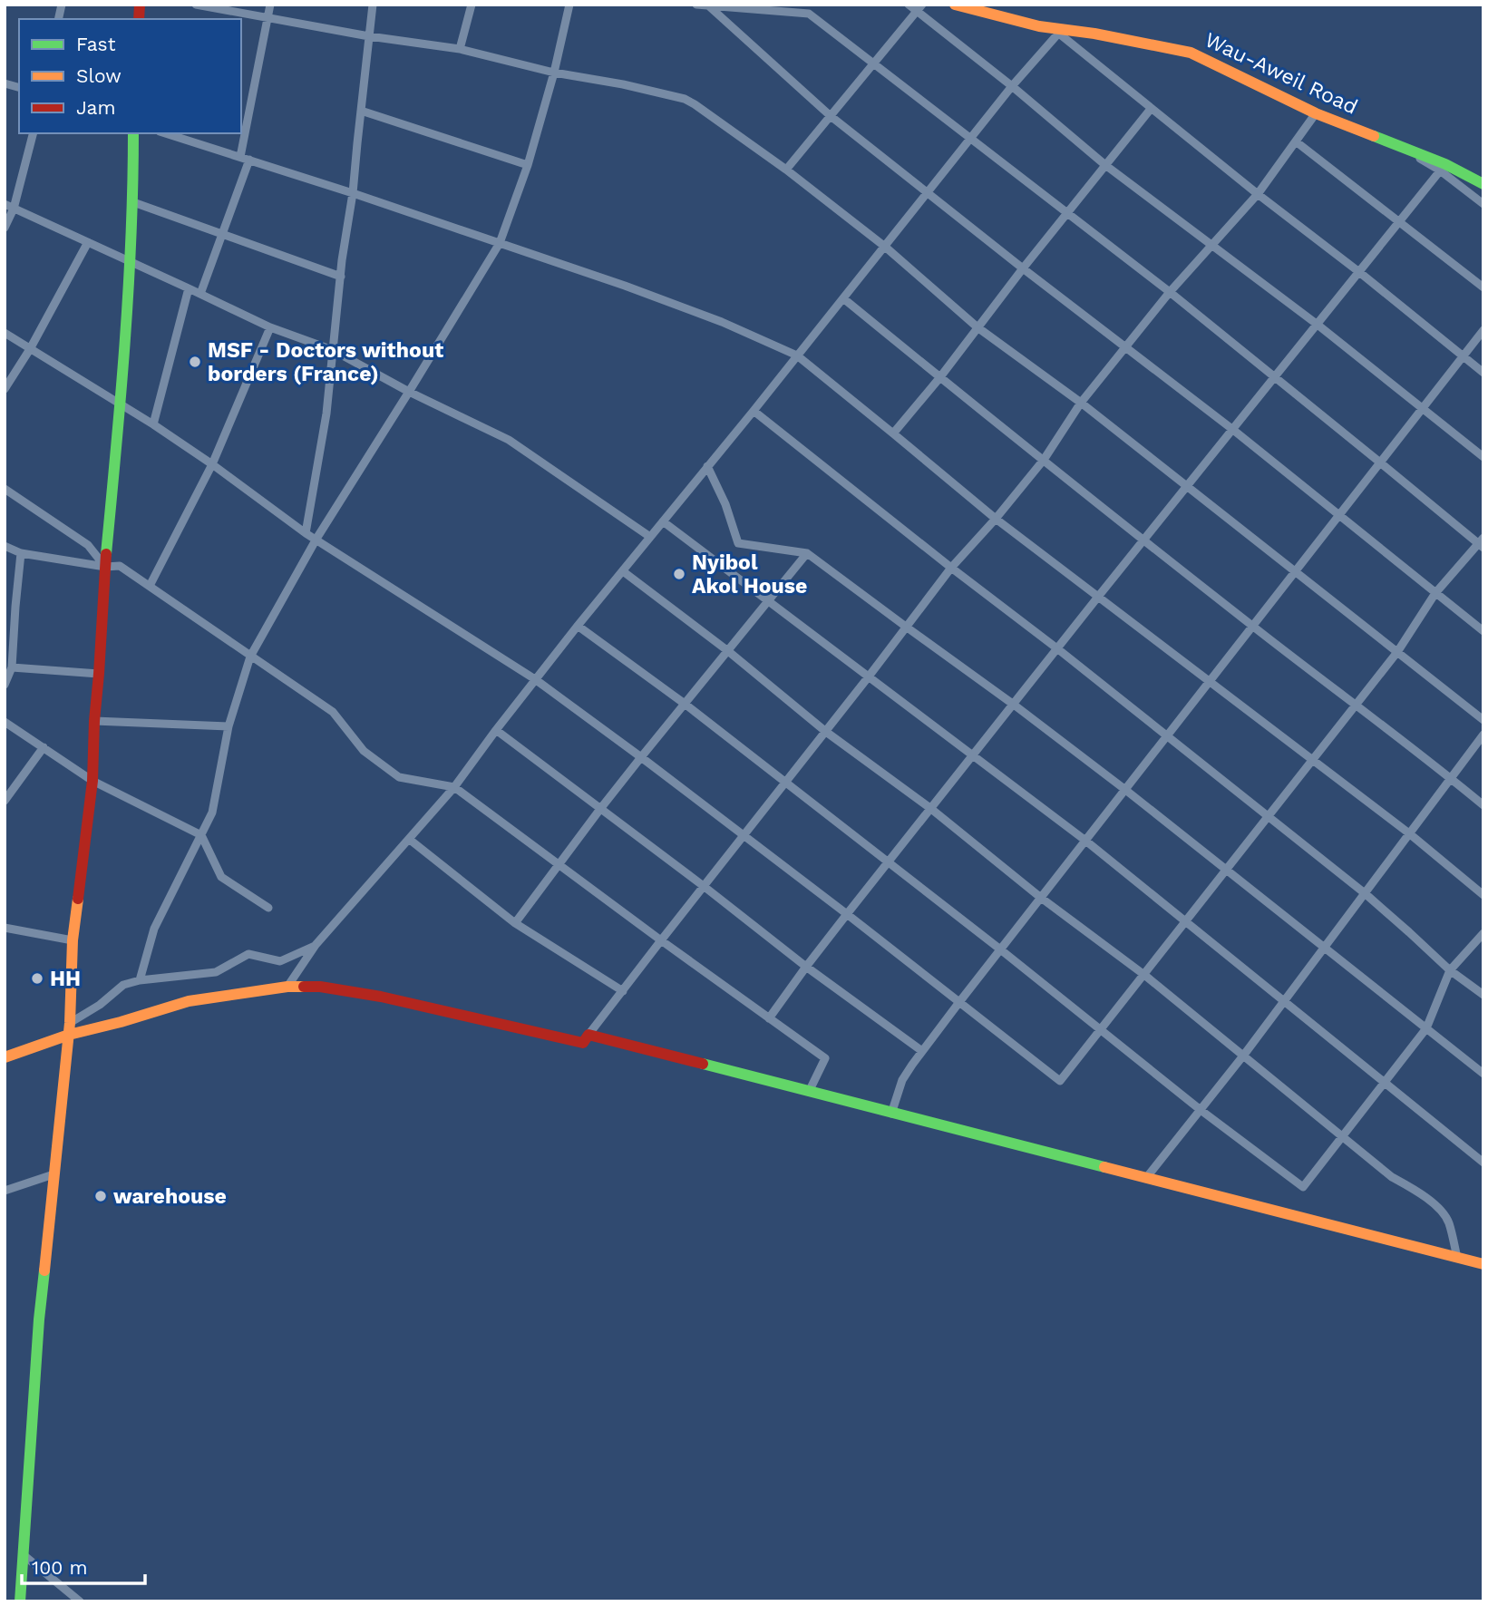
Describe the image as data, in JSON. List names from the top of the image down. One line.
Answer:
{"streets":{"street":["Wau-Aweil Road"]},"places":["MSF - Doctors without borders (France)","Nyibol Akol House","HH","warehouse"],"legend":["Fast","Slow","Jam"],"scale_bar":"100 m"}
